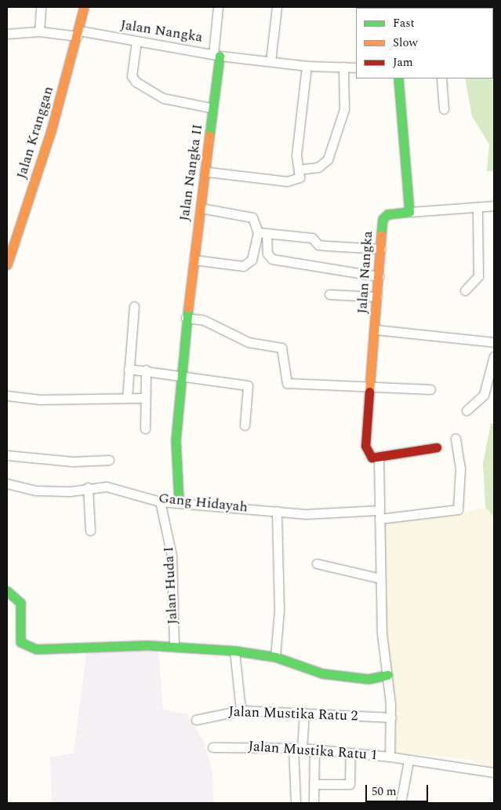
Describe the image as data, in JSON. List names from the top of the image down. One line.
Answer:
{"streets":{"street":["Jalan Nangka","Jalan Kranggan","Jalan Nangka II","Gang Hidayah","Jalan Huda I","Jalan Mustika Ratu 2","Jalan Mustika Ratu 1"]},"crossings":[["Jalan Nangka","Jalan Kranggan"],["Jalan Nangka","Jalan Nangka II"],["Jalan Nangka II","Gang Hidayah"],["Gang Hidayah","Jalan Huda I"]],"legend":["Fast","Slow","Jam"],"scale_bar":"50 m"}
